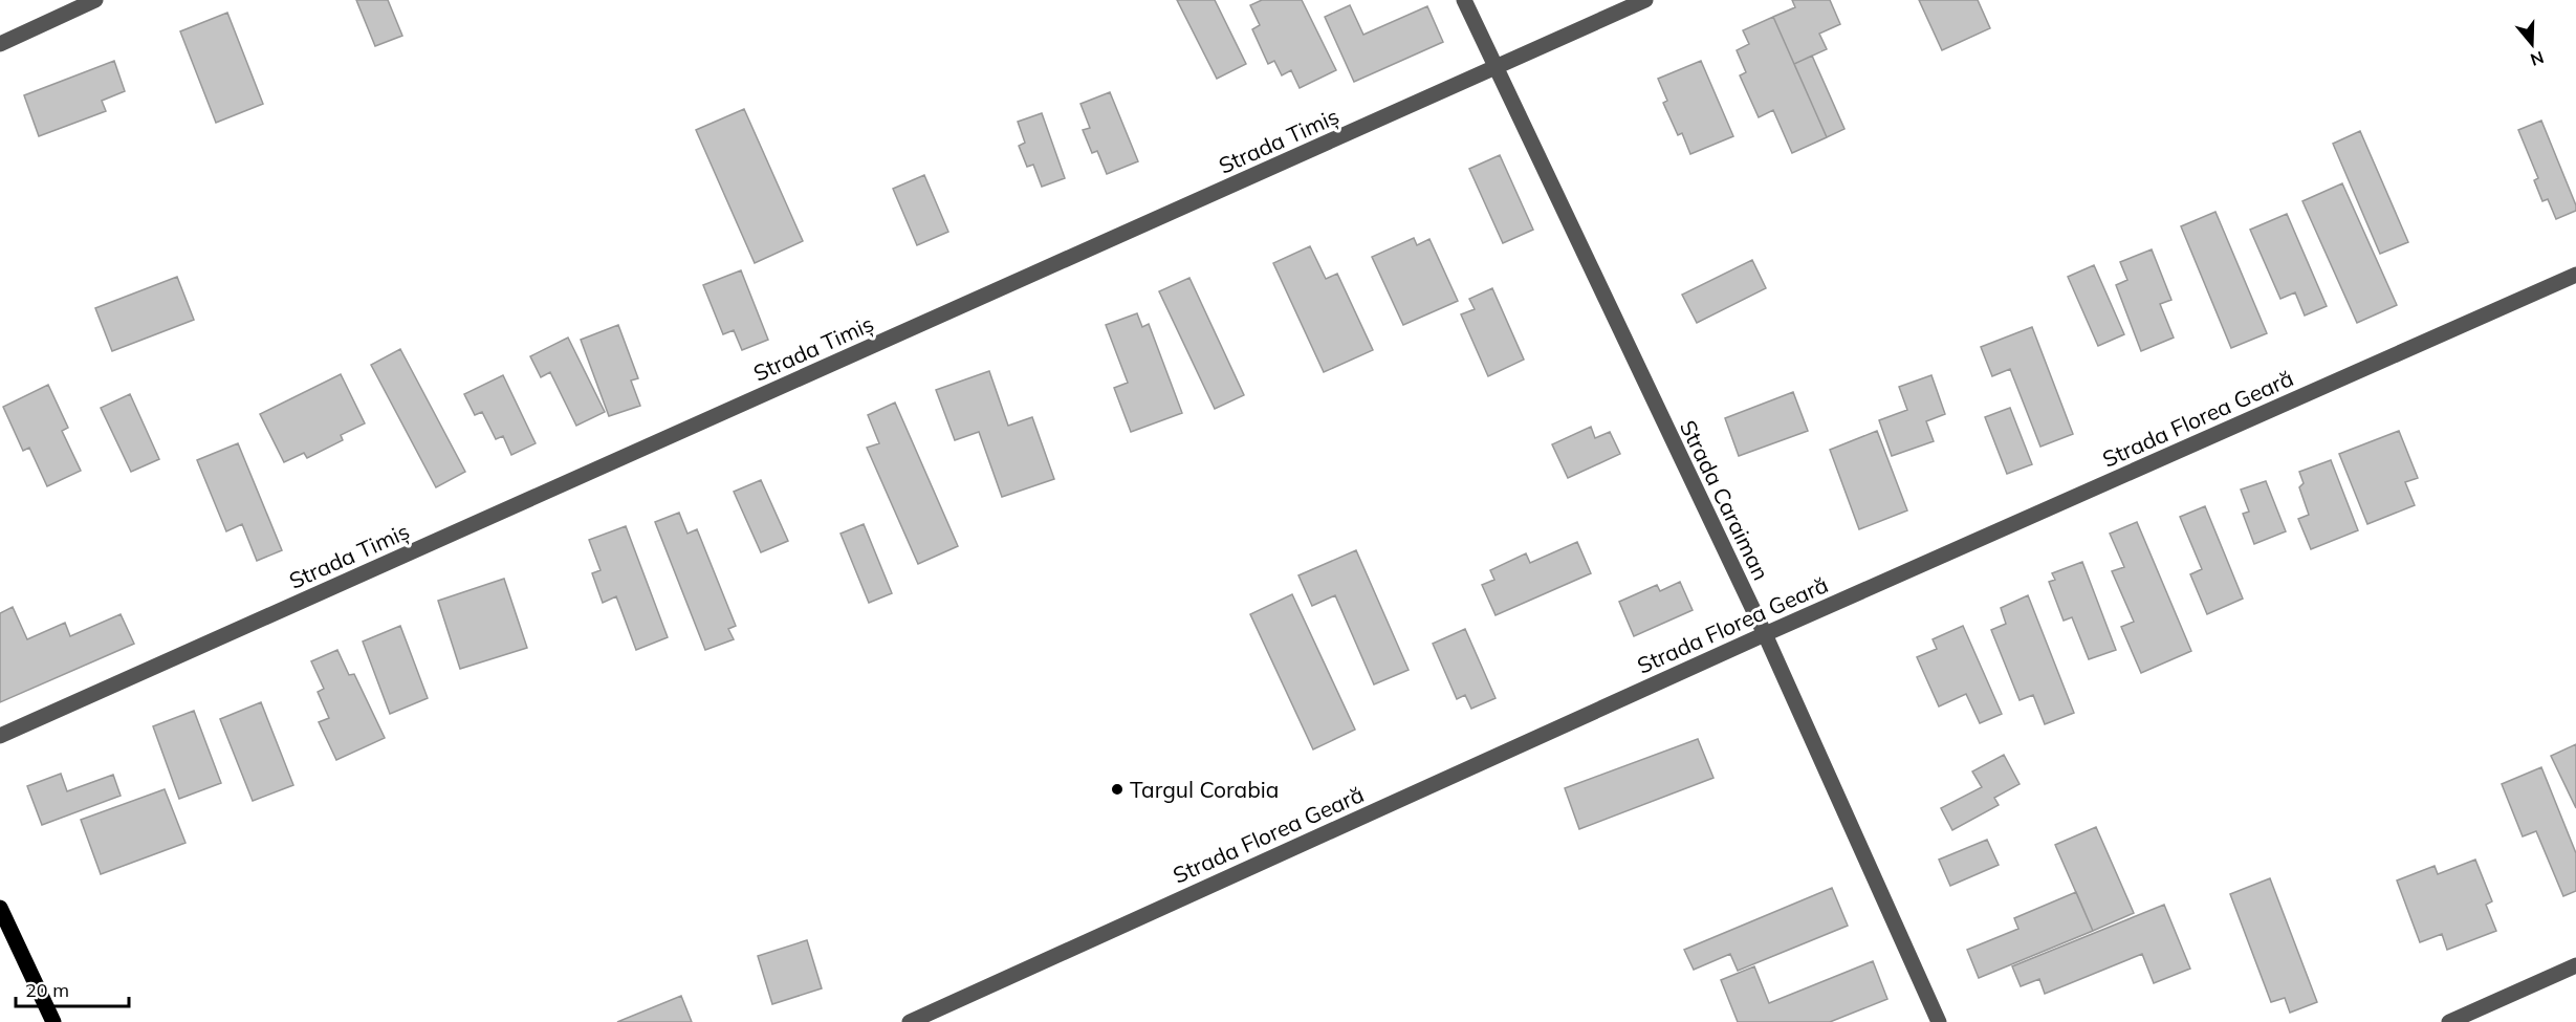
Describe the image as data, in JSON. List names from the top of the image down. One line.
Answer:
{"streets":{"street":["Strada Timiș","Strada Florea Geară","Strada Caraiman"]},"crossings":[["Strada Timiș","Strada Caraiman"],["Strada Florea Geară","Strada Caraiman"]],"places":["Targul Corabia"],"scale_bar":"20 m","north":"bottom"}
